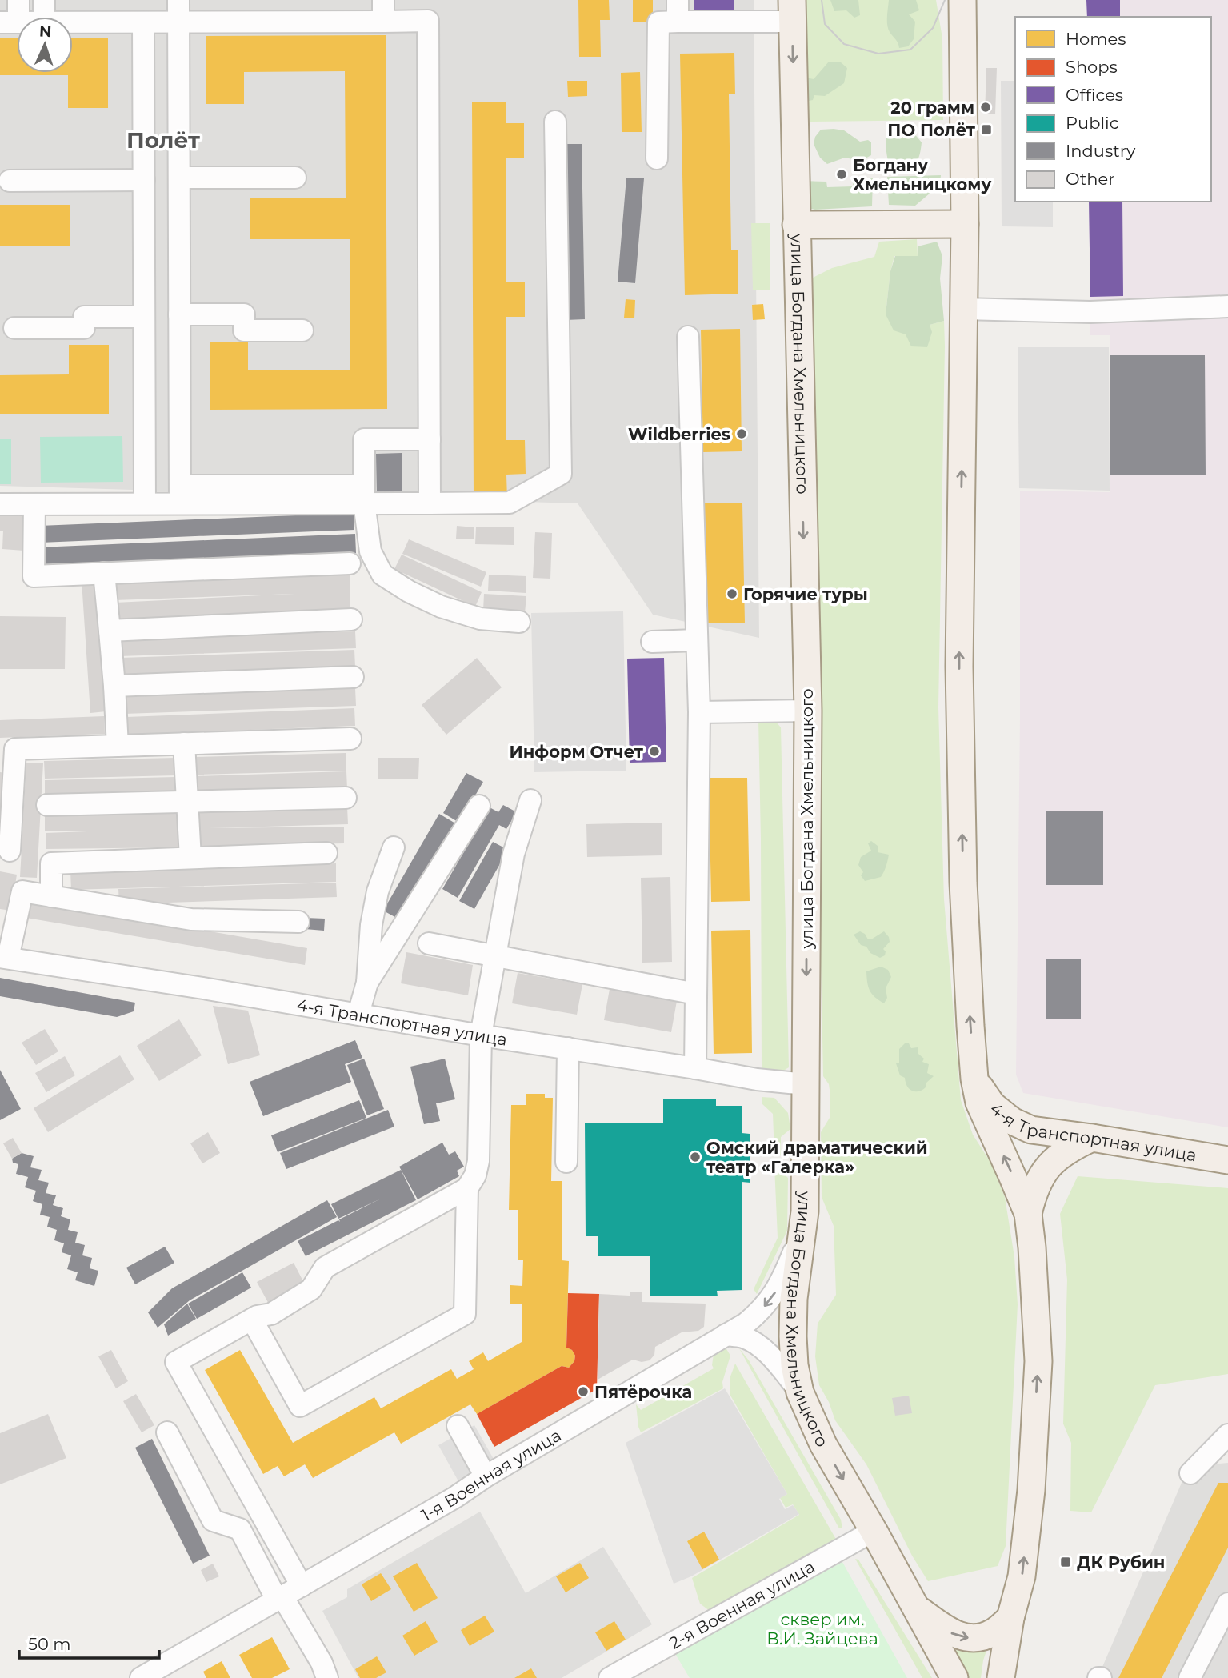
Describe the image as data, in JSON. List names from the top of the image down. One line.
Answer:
{"streets":{"main road":["улица Богдана Хмельницкого","4-я Транспортная улица"],"street":["1-я Военная улица","2-я Военная улица"]},"crossings":[["улица Богдана Хмельницкого","4-я Транспортная улица"],["улица Богдана Хмельницкого","1-я Военная улица"],["улица Богдана Хмельницкого","2-я Военная улица"]],"districts":["Полёт"],"parks":["сквер им. В.И. Зайцева"],"places":{"other":["20 грамм","Богдану Хмельницкому","Wildberries","Горячие туры","Информ Отчет","Омский драматический театр «Галерка»","Пятёрочка"],"transit":["ПО Полёт","ДК Рубин"]},"legend":["Homes","Shops","Offices","Public","Industry","Other"],"scale_bar":"50 m","north":"top"}
